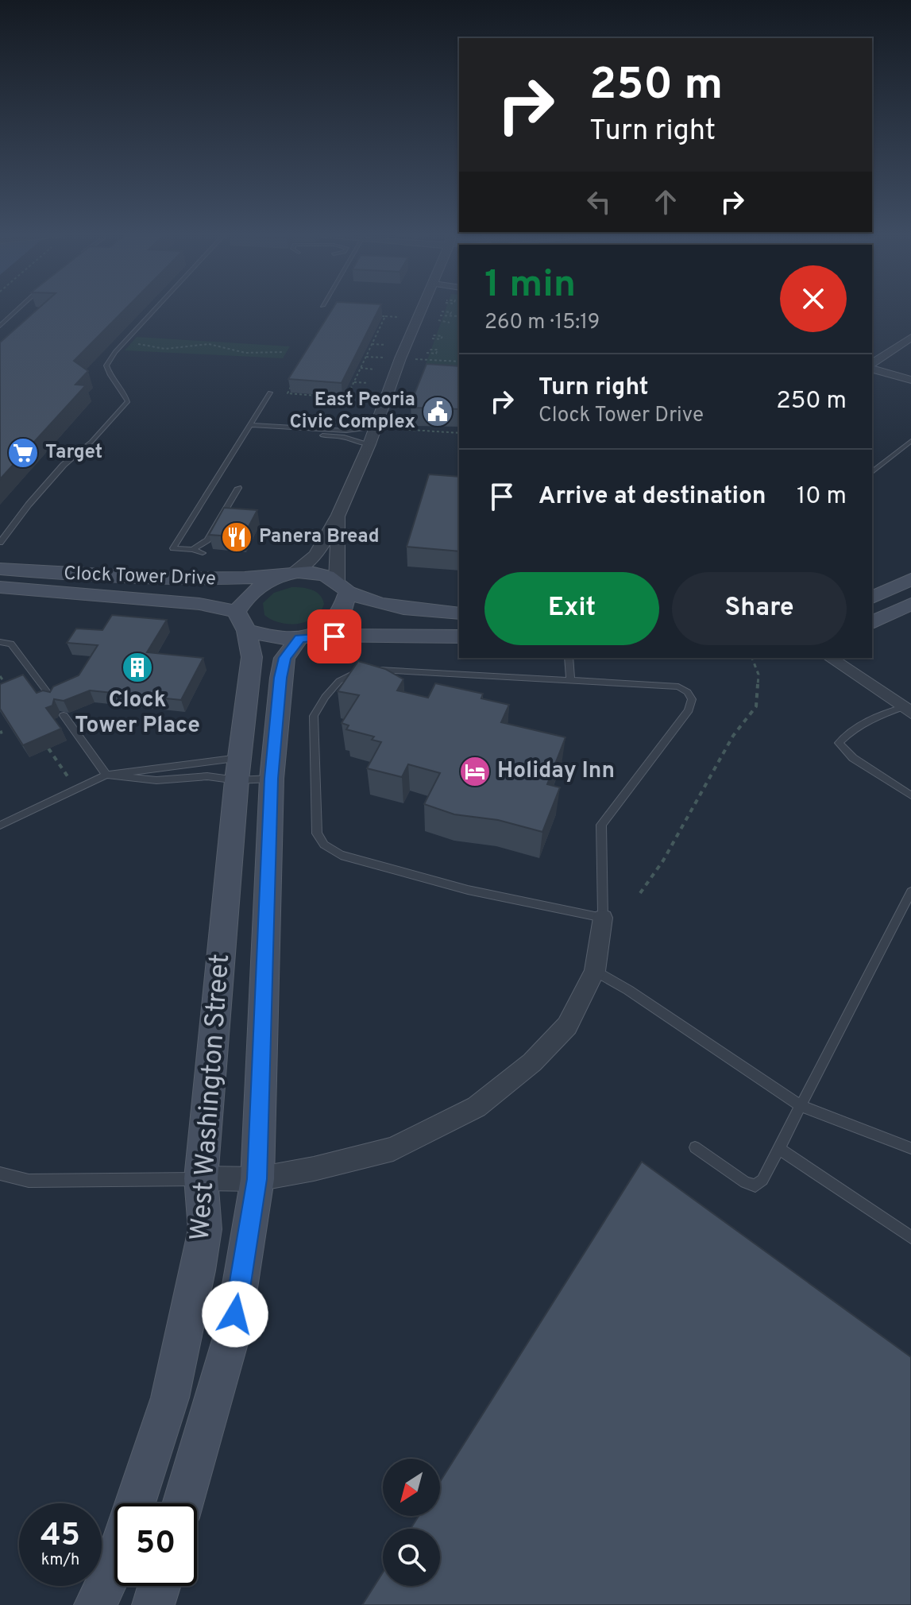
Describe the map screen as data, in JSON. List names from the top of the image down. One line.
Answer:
{"streets":{"main road":["Clock Tower Drive","West Washington Street"]},"crossings":[["Clock Tower Drive","West Washington Street"]],"places":{"public building":["East Peoria Civic Complex"],"supermarket":["Target"],"restaurant":["Panera Bread"],"building":["Clock Tower Place"],"hotel":["Holiday Inn"]},"north":"bottom left","page":{"turn":["250 m","Turn right"],"heading":["1 min","260 m · 15:19"],"list":[{"name":"Turn right","note":"Clock Tower Drive","value":"250 m"},{"name":"Arrive at destination","value":"10 m"}],"buttons":["Exit","Share"],"speed":"45 km/h","limit":"50"}}
